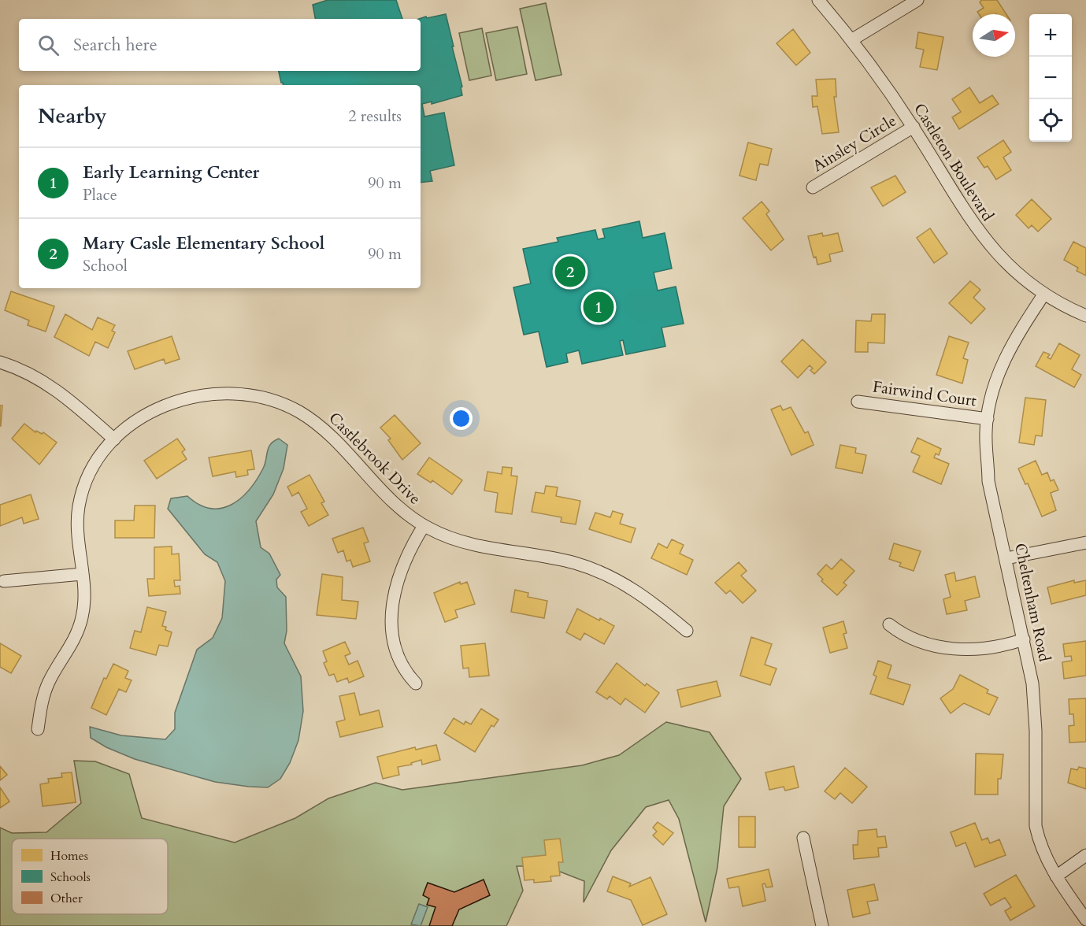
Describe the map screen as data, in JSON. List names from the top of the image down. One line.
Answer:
{"streets":{"street":["Ainsley Circle","Castleton Boulevard","Fairwind Court","Castlebrook Drive","Cheltenham Road"]},"crossings":[["Ainsley Circle","Castleton Boulevard"],["Castleton Boulevard","Cheltenham Road"],["Fairwind Court","Cheltenham Road"]],"legend":["Homes","Schools","Other"],"north":"right","page":{"map_buttons":["+","−"],"search":"Search here","heading":["Nearby","2 results"],"list":[{"mark":"1","name":"Early Learning Center","note":"Place","value":"90 m"},{"mark":"2","name":"Mary Casle Elementary School","note":"School","value":"90 m"}],"pins":["2","1"]}}
